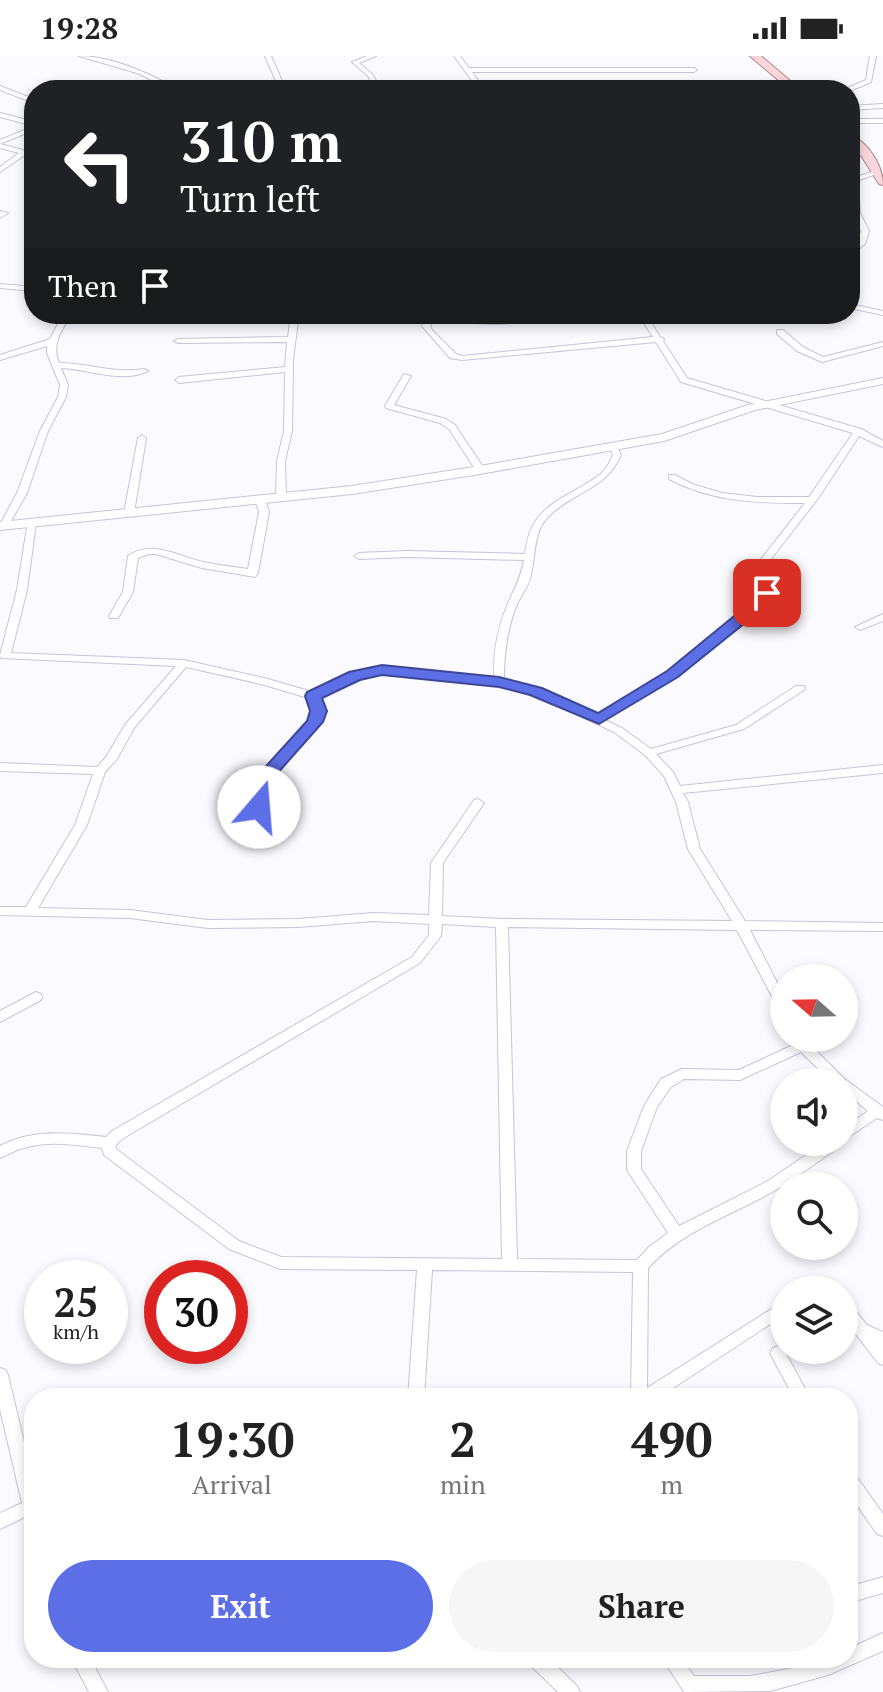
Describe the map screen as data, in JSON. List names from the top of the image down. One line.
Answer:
{"north":"left","page":{"status":"19:28","turn":["310 m","Turn left"],"then":"Then","speed":"25 km/h","limit":"30","eta":["19:30","Arrival","2","min","490","m"],"buttons":["Exit","Share"]}}
